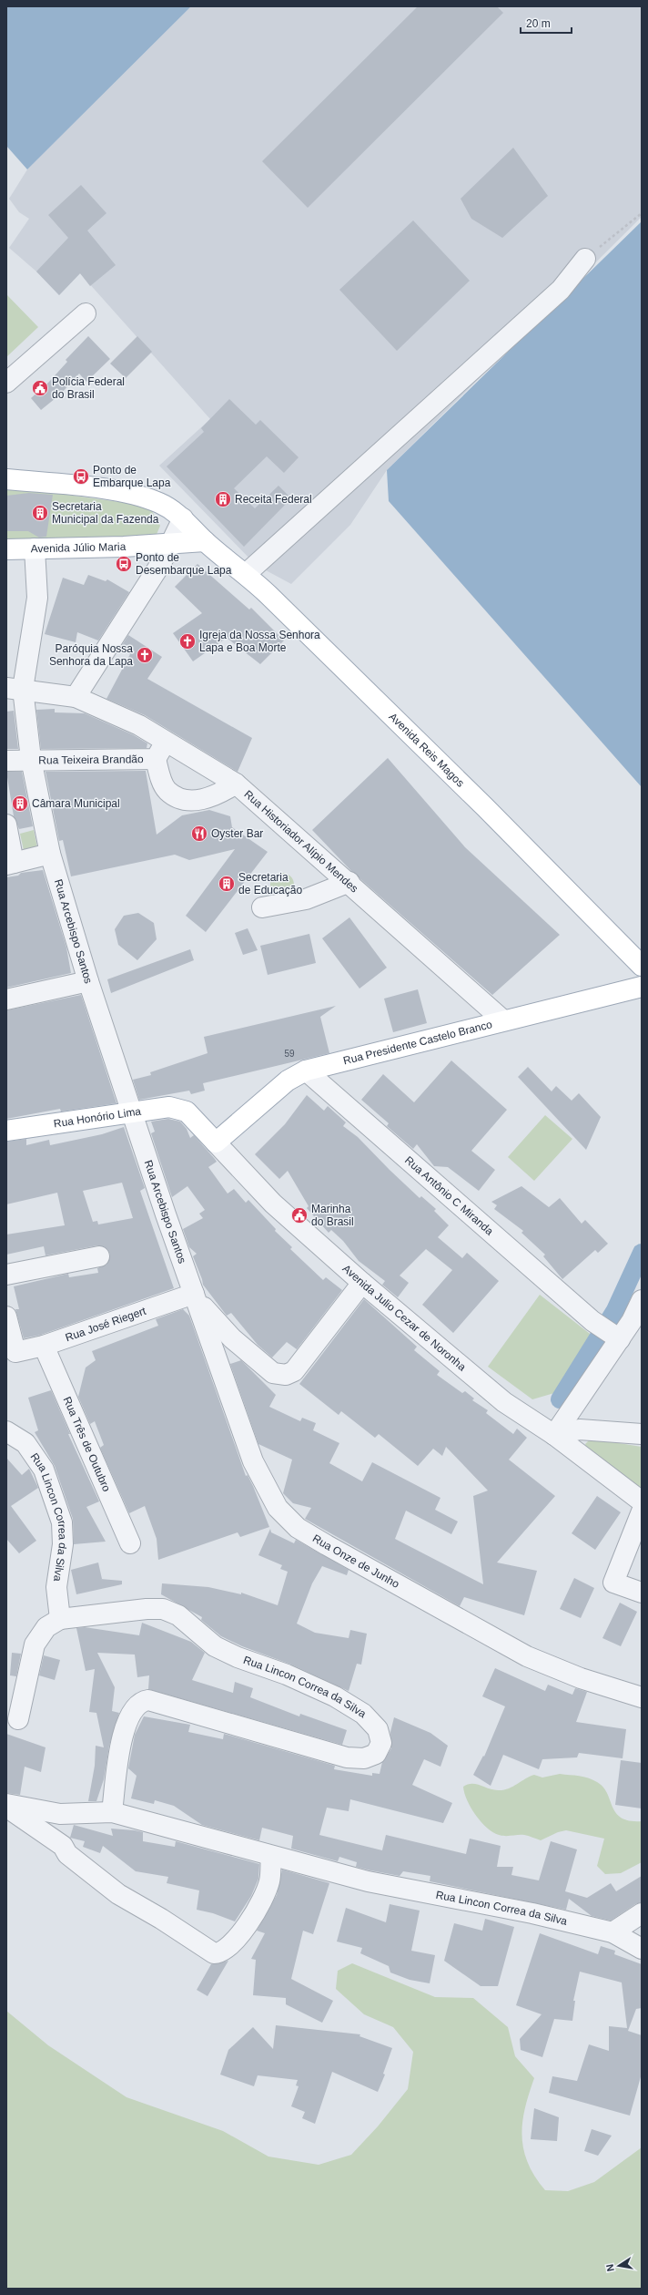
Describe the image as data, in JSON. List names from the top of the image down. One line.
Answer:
{"streets":{"main road":["Avenida Júlio Maria","Avenida Reis Magos","Rua Presidente Castelo Branco","Rua Honório Lima","Avenida Julio Cezar de Noronha"],"street":["Rua Teixeira Brandão","Rua Historiador Alípio Mendes","Rua Arcebispo Santos","Rua Antônio C Miranda","Rua José Riegert","Rua Três de Outubro","Rua Lincon Correa da Silva","Rua Onze de Junho"]},"crossings":[["Avenida Júlio Maria","Rua Arcebispo Santos"],["Rua Teixeira Brandão","Rua Historiador Alípio Mendes"],["Rua Teixeira Brandão","Rua Arcebispo Santos"],["Rua Historiador Alípio Mendes","Rua Arcebispo Santos"],["Rua Historiador Alípio Mendes","Rua Presidente Castelo Branco"],["Rua Arcebispo Santos","Rua Honório Lima"],["Rua Arcebispo Santos","Rua José Riegert"],["Rua Arcebispo Santos","Rua Onze de Junho"],["Rua Presidente Castelo Branco","Rua Antônio C Miranda"],["Rua Presidente Castelo Branco","Avenida Julio Cezar de Noronha"],["Rua Honório Lima","Avenida Julio Cezar de Noronha"],["Rua José Riegert","Rua Três de Outubro"],["Rua José Riegert","Rua Onze de Junho"]],"places":{"public building":["Polícia Federal do Brasil","Marinha do Brasil"],"bus stop":["Ponto de Embarque Lapa","Ponto de Desembarque Lapa"],"building":["Receita Federal","Secretaria Municipal da Fazenda","Câmara Municipal","Secretaria de Educação"],"church":["Igreja da Nossa Senhora Lapa e Boa Morte","Paróquia Nossa Senhora da Lapa"],"restaurant":["Oyster Bar"]},"house_numbers":["59"],"scale_bar":"20 m","north":"left"}
